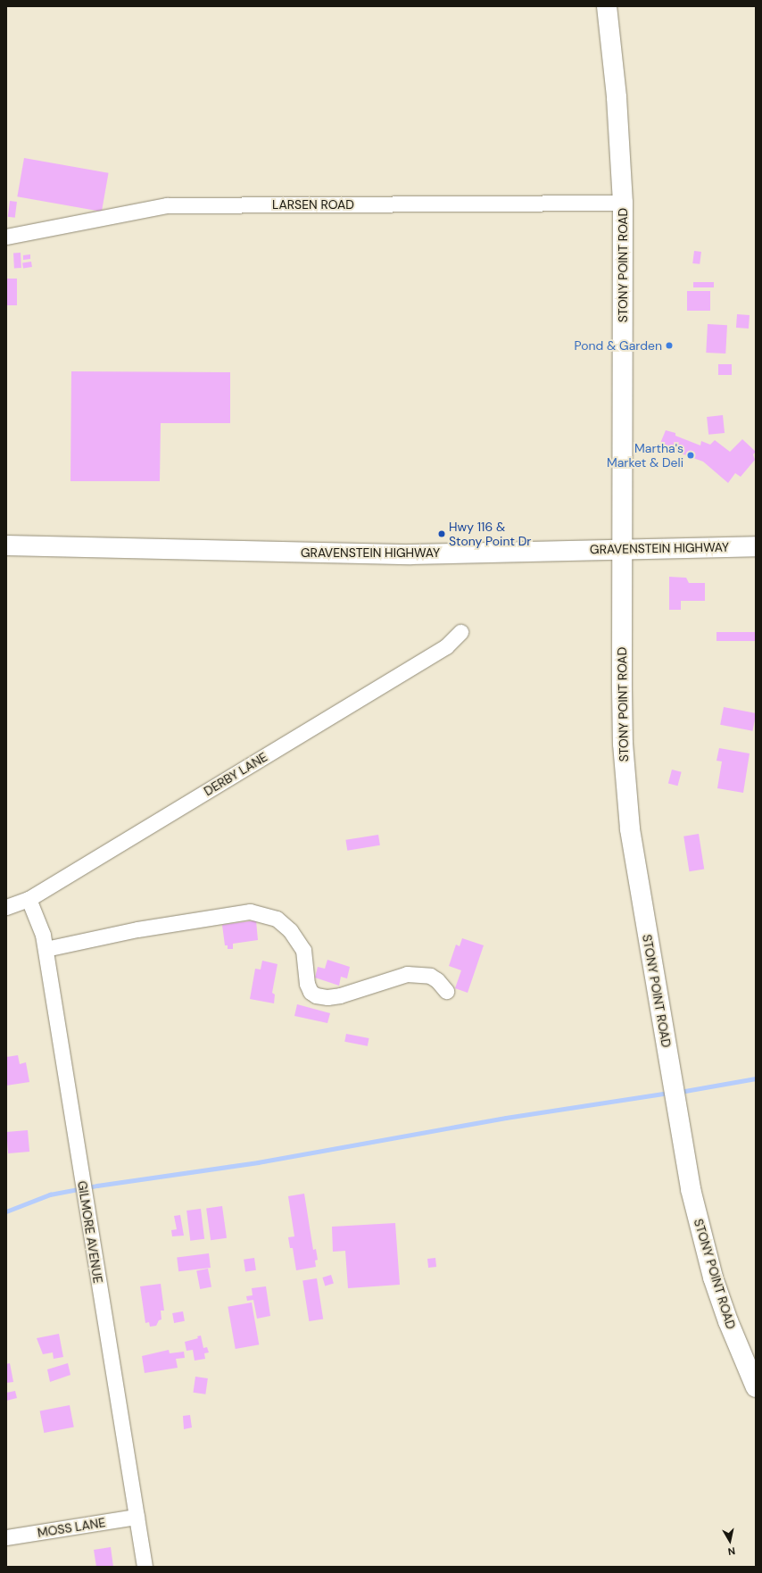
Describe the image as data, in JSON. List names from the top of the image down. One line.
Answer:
{"streets":{"main road":["STONY POINT ROAD","GRAVENSTEIN HIGHWAY"],"street":["LARSEN ROAD","DERBY LANE","GILMORE AVENUE","MOSS LANE"]},"crossings":[["LARSEN ROAD","STONY POINT ROAD"],["STONY POINT ROAD","GRAVENSTEIN HIGHWAY"],["DERBY LANE","GILMORE AVENUE"],["GILMORE AVENUE","MOSS LANE"]],"places":["Pond & Garden","Martha's Market & Deli","Hwy 116 & Stony Point Dr"],"north":"bottom"}
